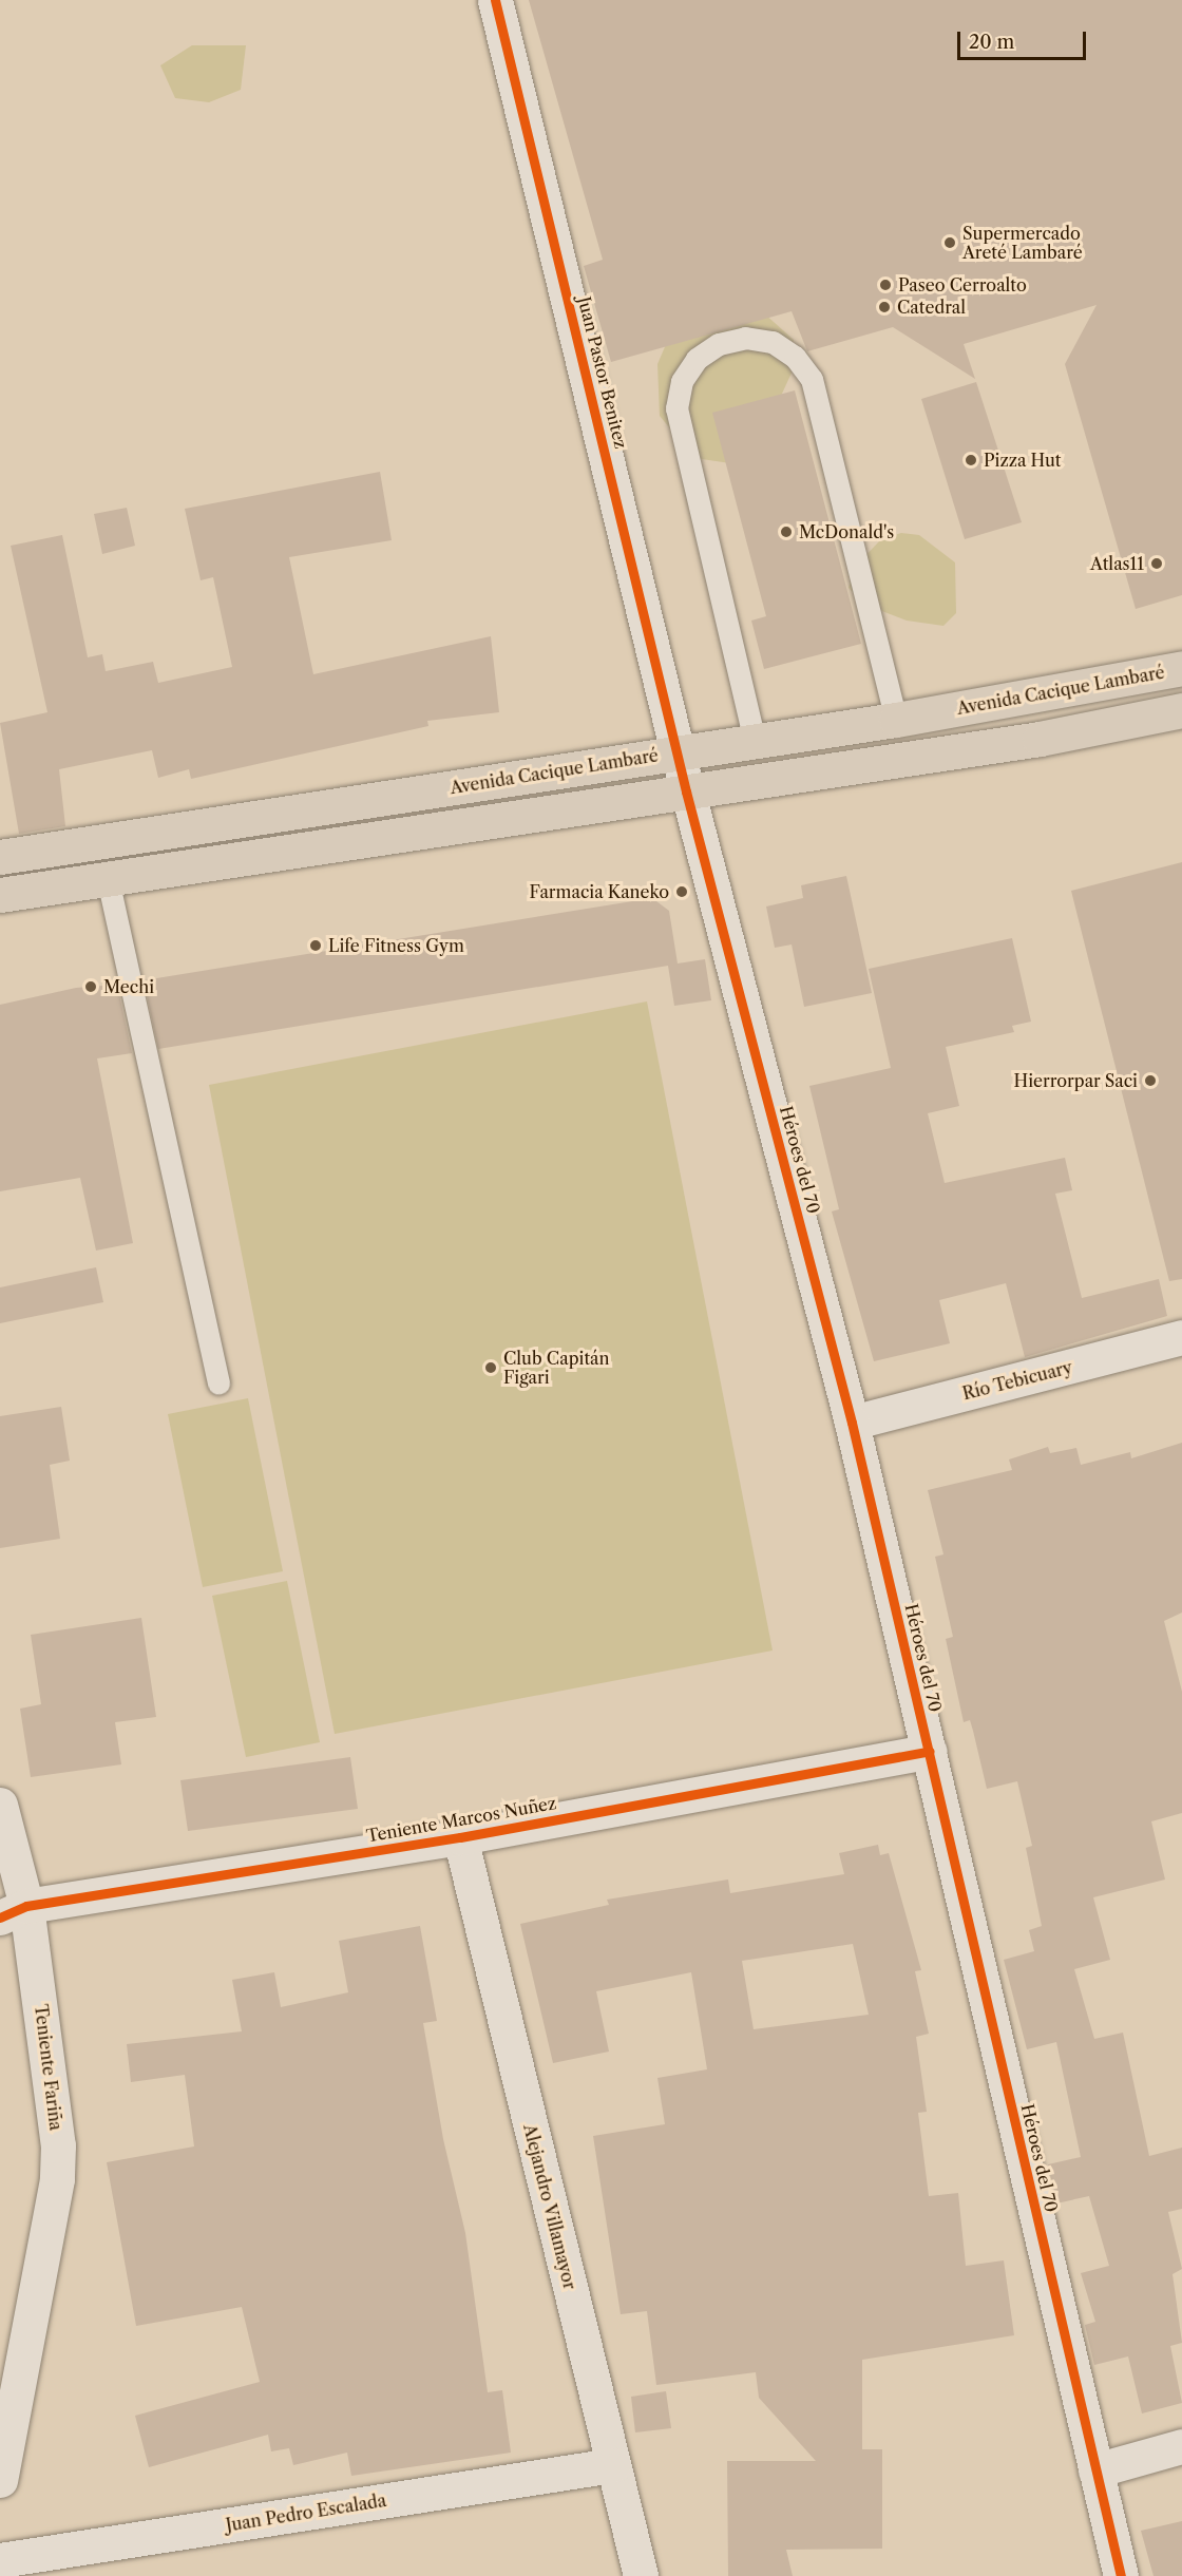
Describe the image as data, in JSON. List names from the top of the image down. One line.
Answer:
{"streets":{"main road":["Avenida Cacique Lambaré"],"street":["Juan Pastor Benitez","Héroes del 70","Río Tebicuary","Teniente Marcos Nuñez","Teniente Fariña","Alejandro Villamayor","Juan Pedro Escalada"]},"crossings":[["Juan Pastor Benitez","Avenida Cacique Lambaré"],["Juan Pastor Benitez","Héroes del 70"],["Avenida Cacique Lambaré","Héroes del 70"],["Héroes del 70","Río Tebicuary"],["Héroes del 70","Teniente Marcos Nuñez"],["Teniente Marcos Nuñez","Teniente Fariña"],["Teniente Marcos Nuñez","Alejandro Villamayor"],["Alejandro Villamayor","Juan Pedro Escalada"]],"places":["Supermercado Areté Lambaré","Paseo Cerroalto","Catedral","Pizza Hut","McDonald's","Atlas11","Farmacia Kaneko","Life Fitness Gym","Mechi","Hierrorpar Saci","Club Capitán Figari"],"scale_bar":"20 m"}
